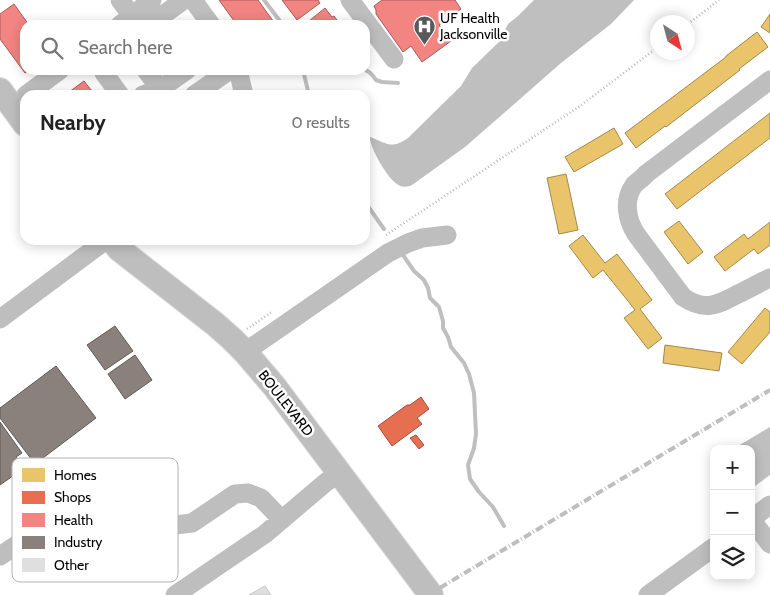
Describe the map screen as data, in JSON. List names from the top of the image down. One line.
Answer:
{"streets":{"main road":["BOULEVARD"]},"places":{"hospital":["UF Health Jacksonville"]},"legend":["Homes","Shops","Health","Industry","Other"],"north":"bottom right","page":{"search":"Search here","heading":["Nearby","0 results"],"map_buttons":["+","−"]}}
